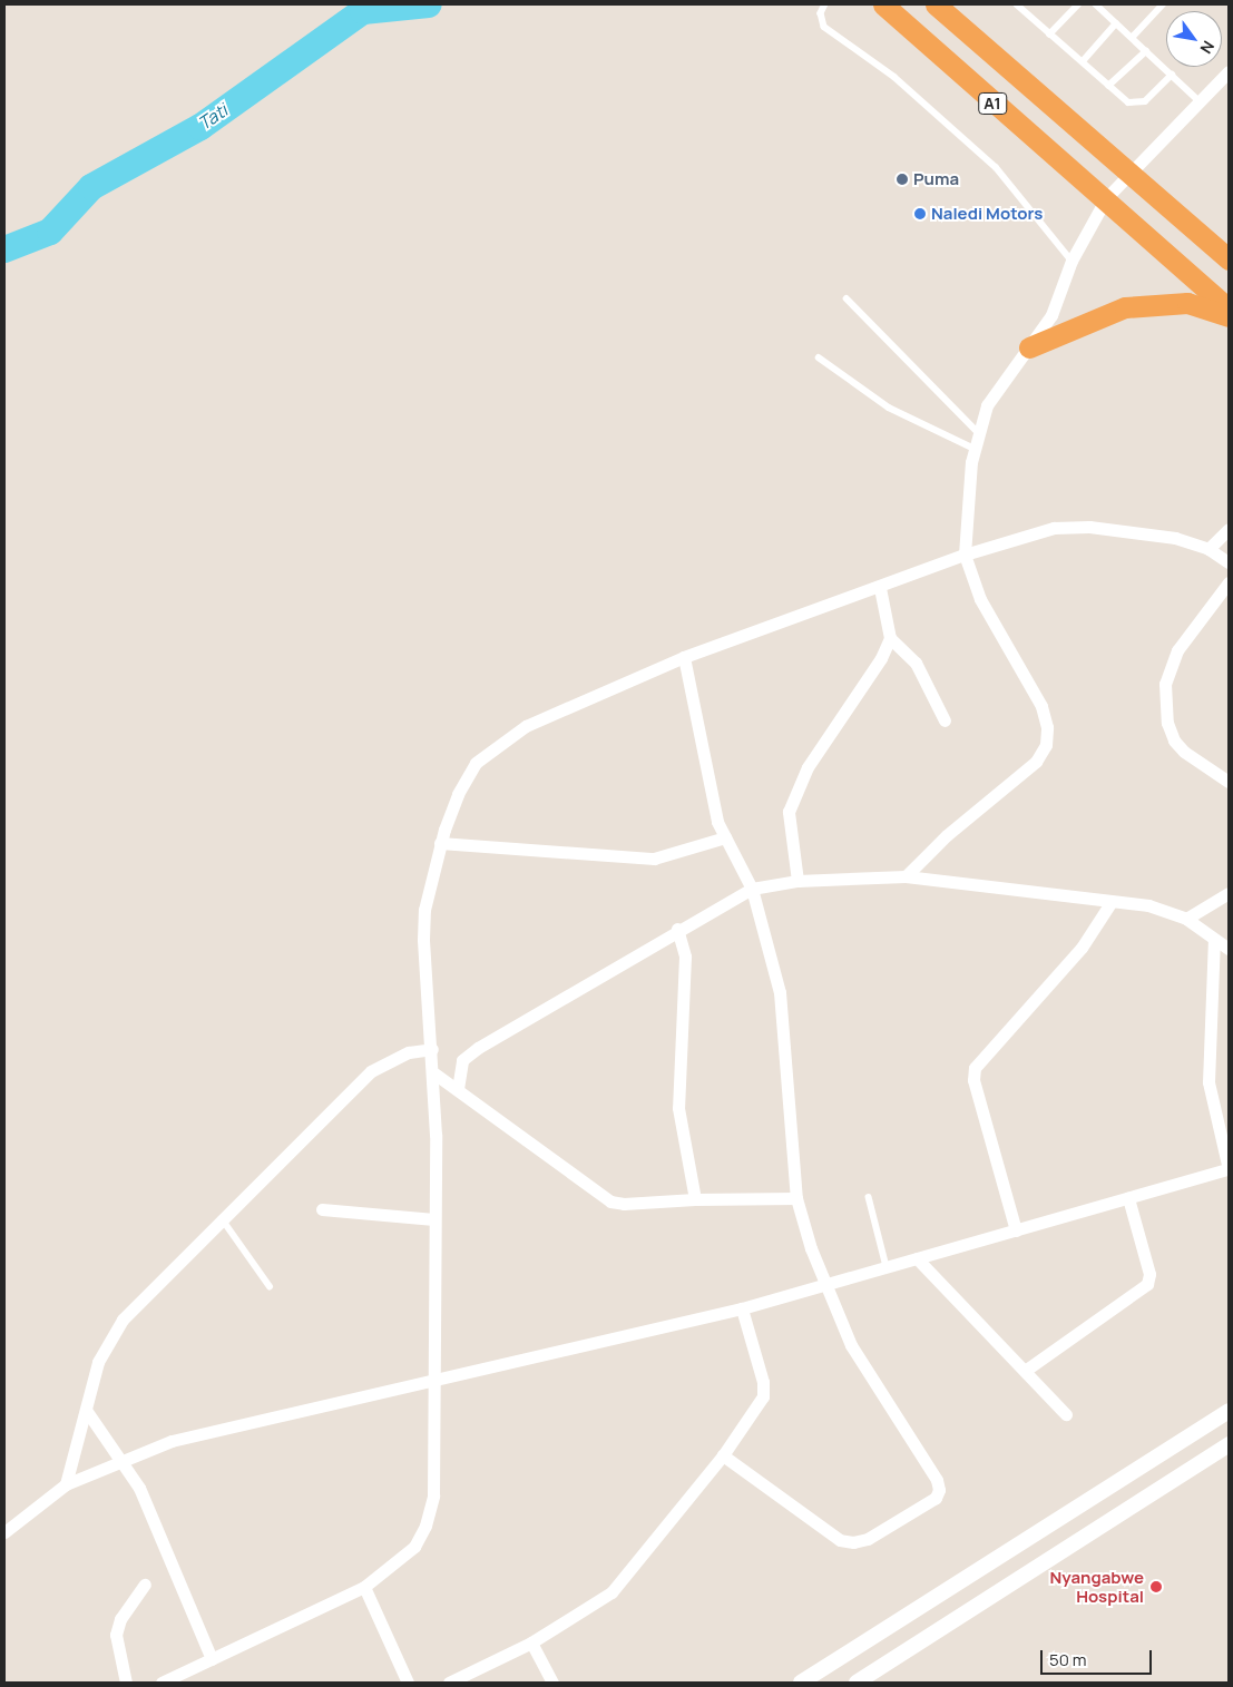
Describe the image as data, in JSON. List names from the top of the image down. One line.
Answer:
{"streets":{"highway":["A1"]},"water":["Tati"],"places":["Puma","Naledi Motors","Nyangabwe Hospital"],"scale_bar":"50 m","north":"bottom right"}
